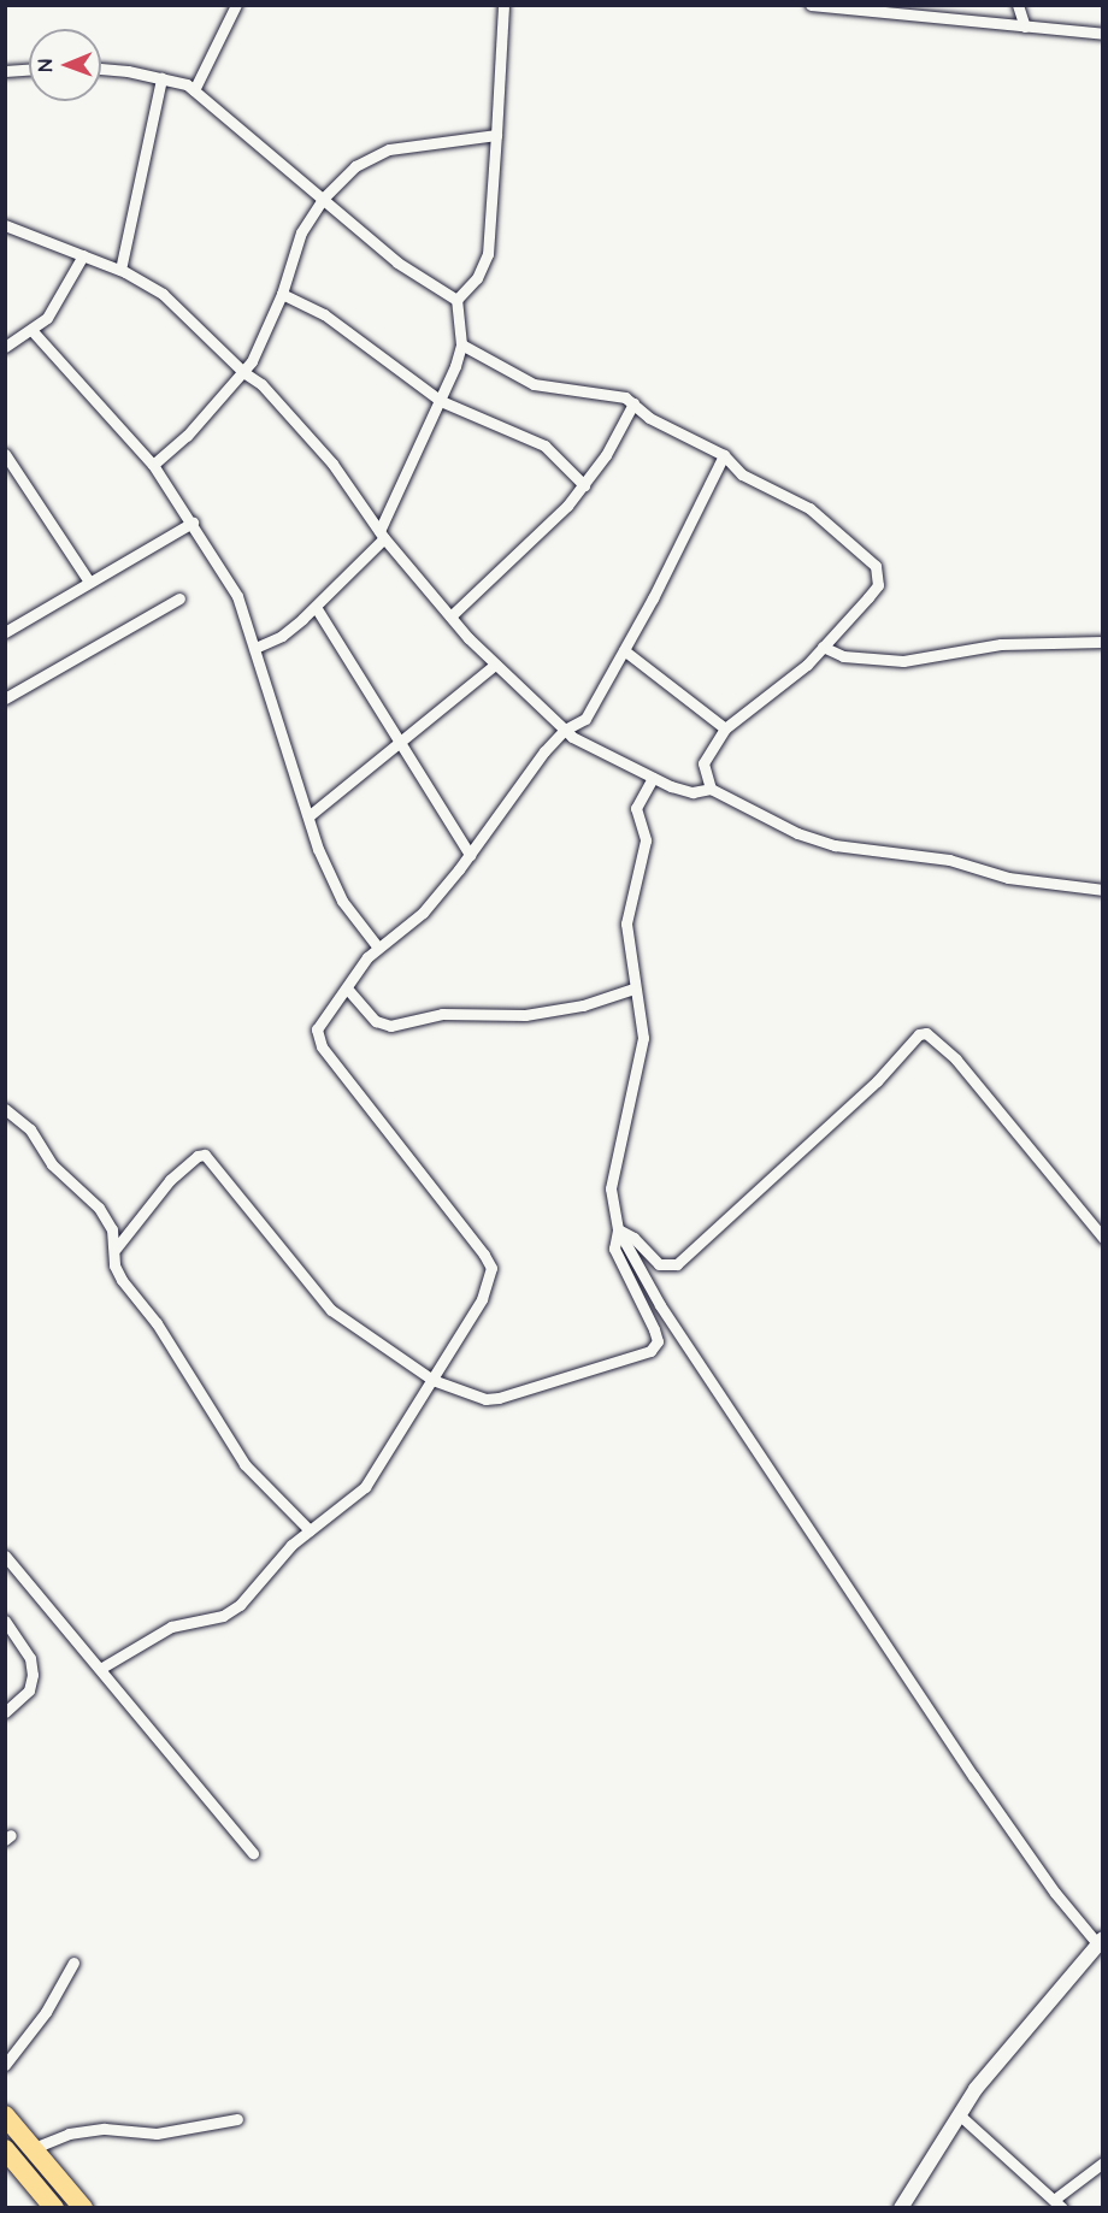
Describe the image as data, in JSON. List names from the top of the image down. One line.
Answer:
{"north":"left"}
